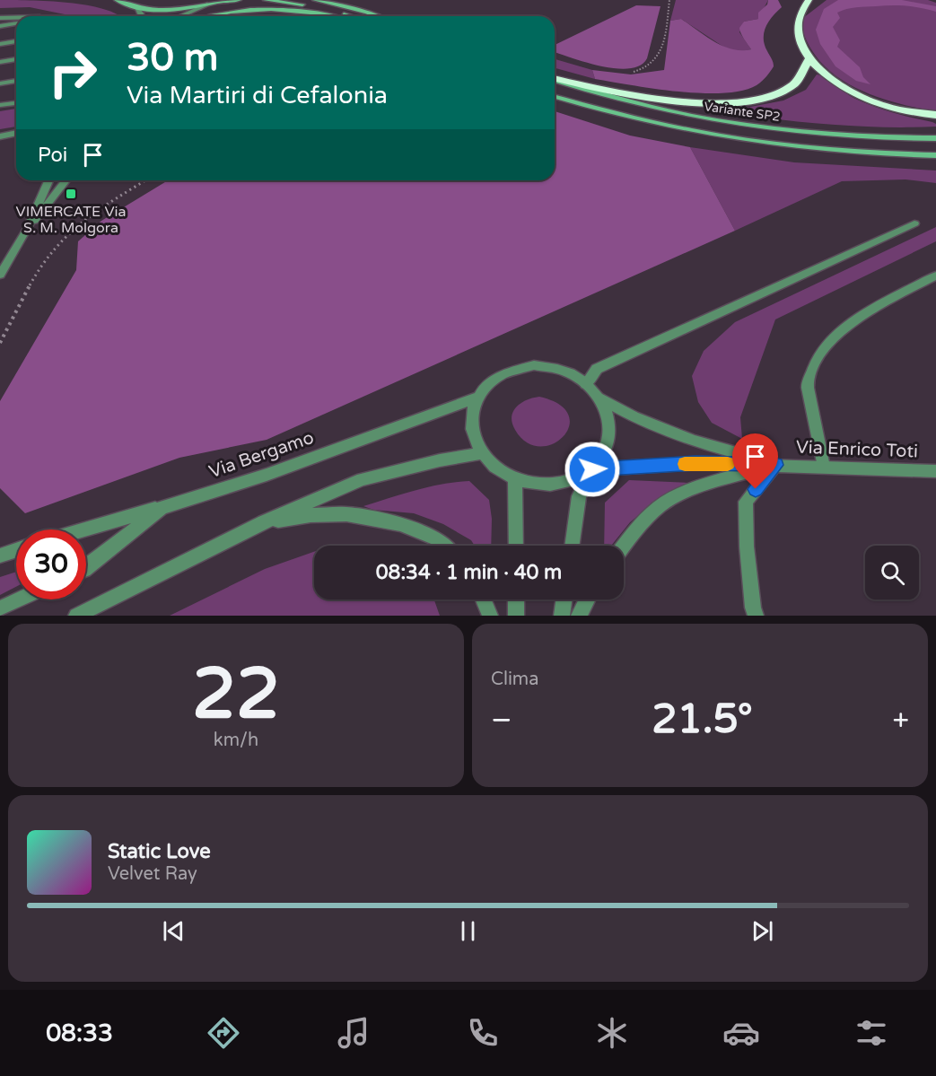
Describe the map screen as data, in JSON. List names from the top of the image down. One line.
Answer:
{"streets":{"main road":["Variante SP2"],"street":["Via Enrico Toti","Via Bergamo"]},"crossings":[["Via Enrico Toti","Via Bergamo"]],"places":{"transit":["VIMERCATE Via S. M. Molgora"]},"page":{"turn":["30 m","Via Martiri di Cefalonia"],"then":"Poi","limit":"30","trip":"08:34 · 1 min · 40 m","tile":[["22","km/h"],"Clima"],"heat":["−","21.5°","+"],"song":["Static Love","Velvet Ray"],"tabs":"08:33"}}
